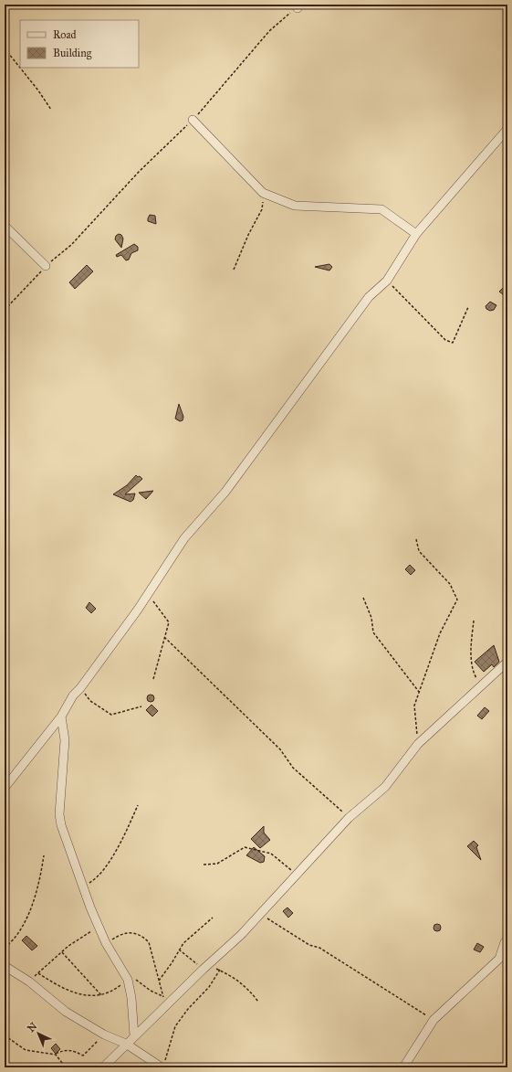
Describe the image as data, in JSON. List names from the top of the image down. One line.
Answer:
{"legend":["Road","Building"],"north":"top left"}
